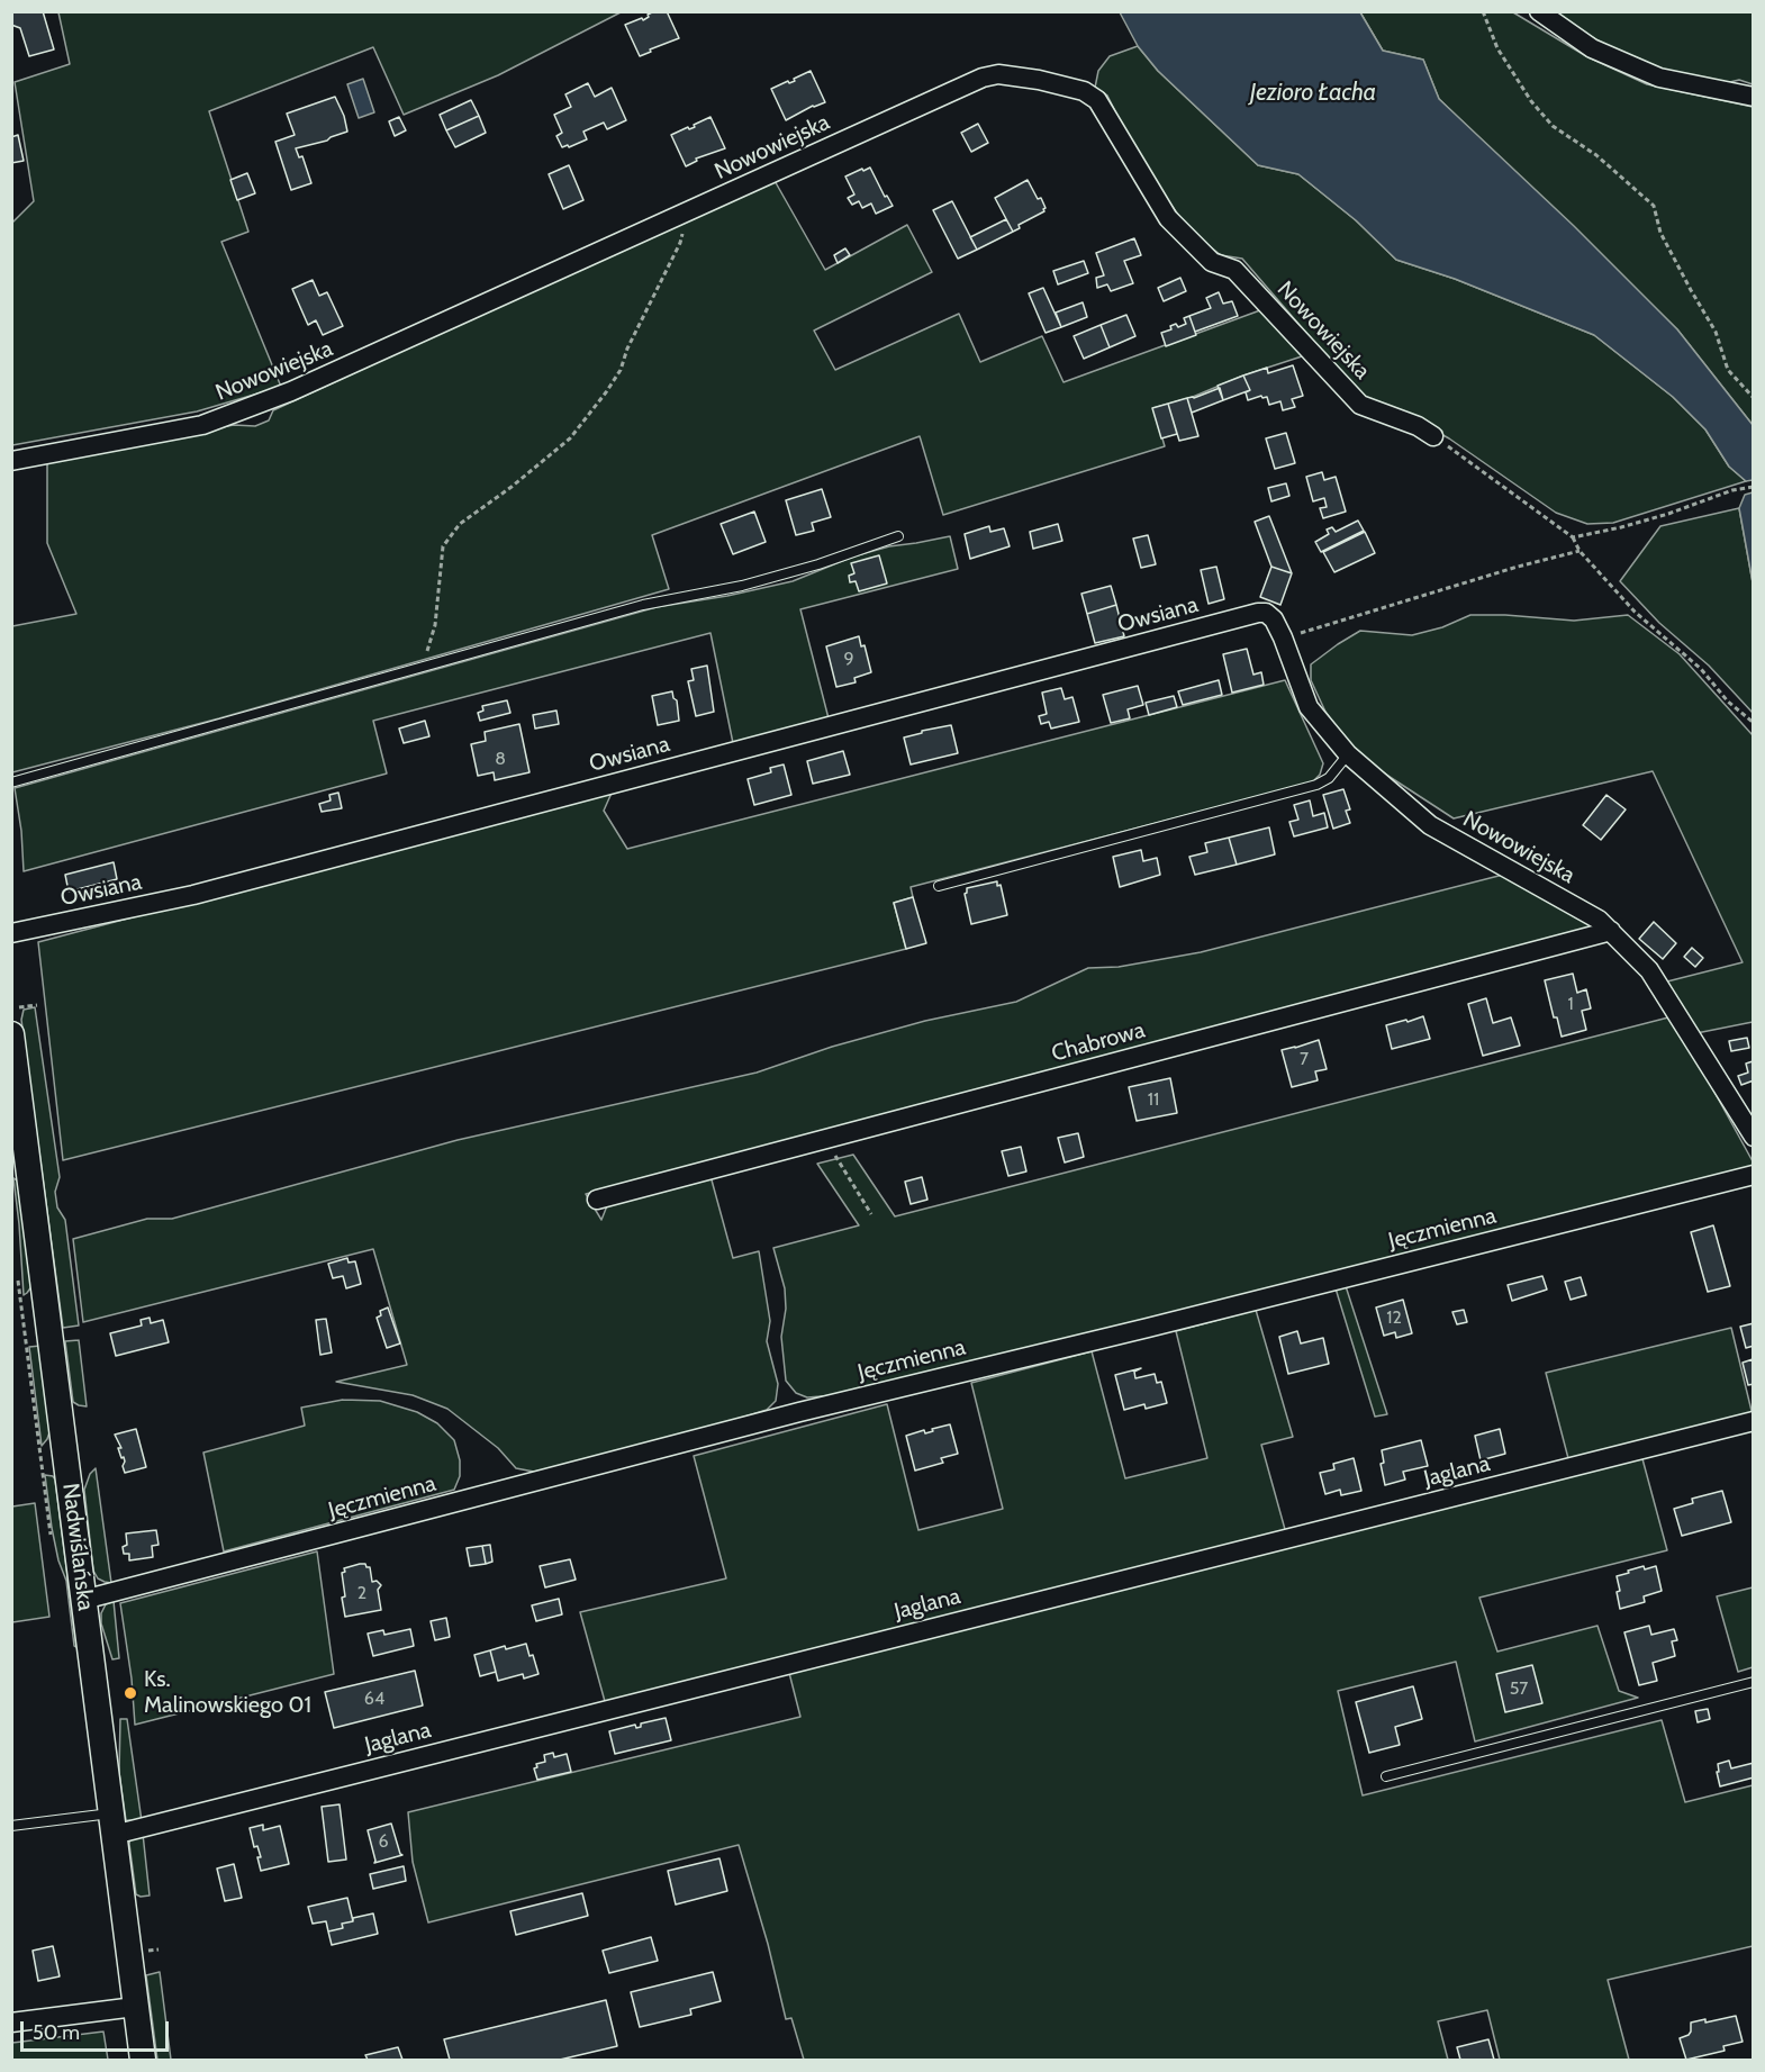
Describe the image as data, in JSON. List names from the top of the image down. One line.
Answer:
{"streets":{"main road":["Nadwiślańska"],"street":["Nowowiejska","Owsiana","Chabrowa","Jęczmienna","Jaglana"]},"crossings":[["Nowowiejska","Owsiana"],["Nowowiejska","Chabrowa"],["Jęczmienna","Nadwiślańska"],["Jaglana","Nadwiślańska"]],"water":["Jezioro Łacha"],"places":["Ks. Malinowskiego 01"],"house_numbers":["9","8","1","7","11","12","2","57","64","6"],"scale_bar":"50 m"}
